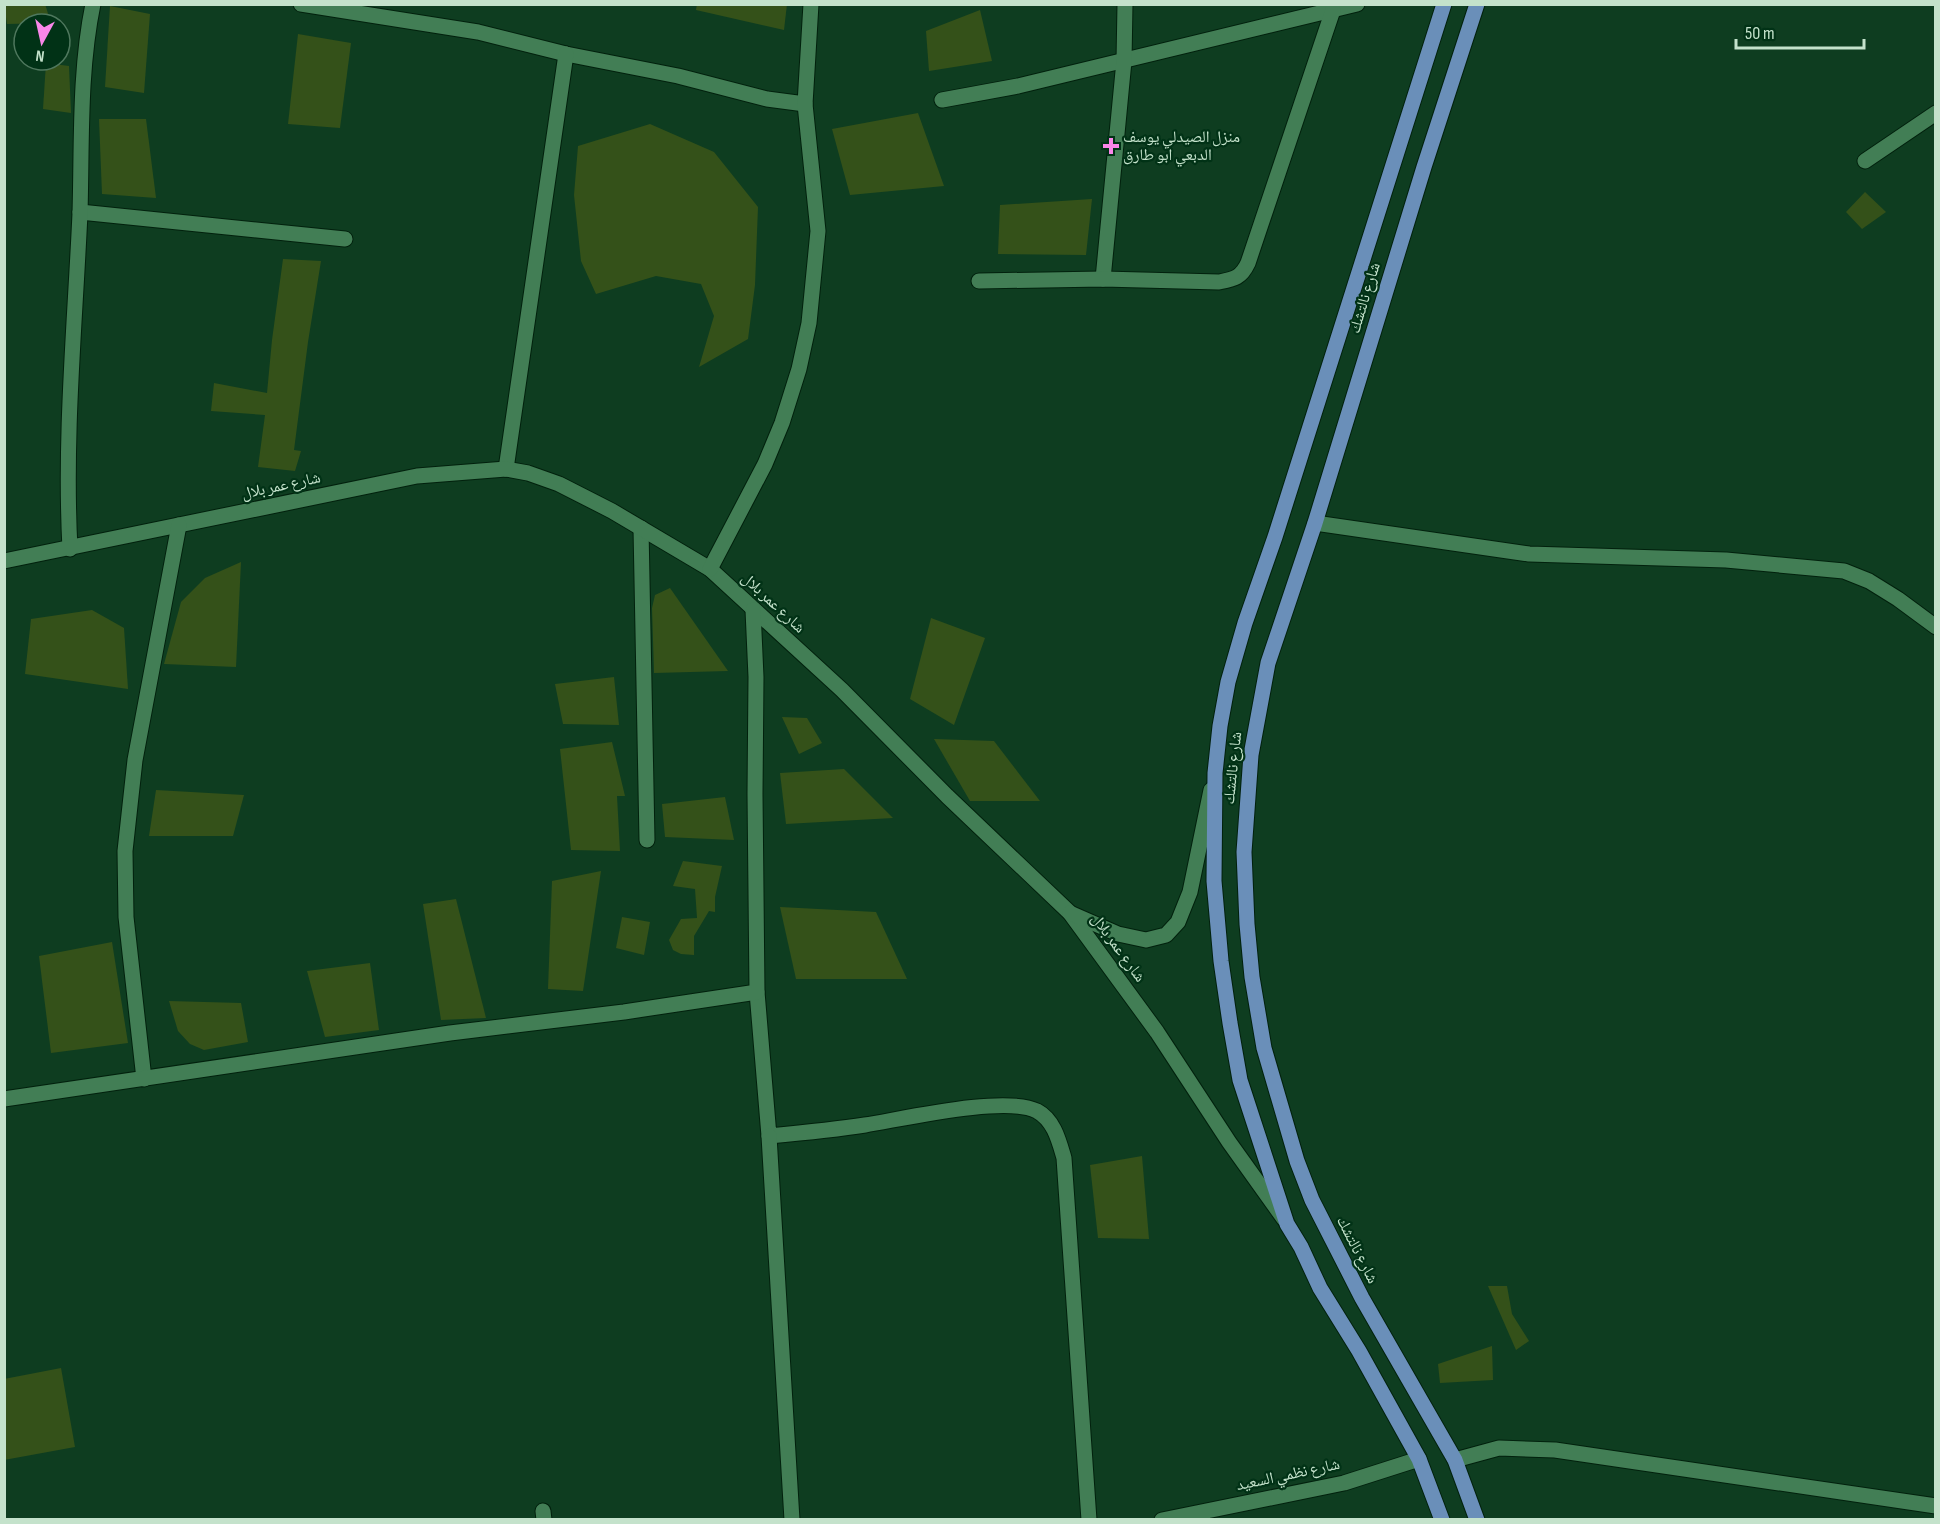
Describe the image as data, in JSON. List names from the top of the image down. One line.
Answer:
{"streets":{"main road":["شارع نالتشك"],"street":["شارع عمر بلال","شارع نظمي السعيد"]},"crossings":[["شارع نالتشك","شارع عمر بلال"],["شارع نالتشك","شارع نظمي السعيد"]],"places":{"health":["منزل الصيدلي يوسف الدبعي ابو طارق"]},"scale_bar":"50 m","north":"bottom"}
